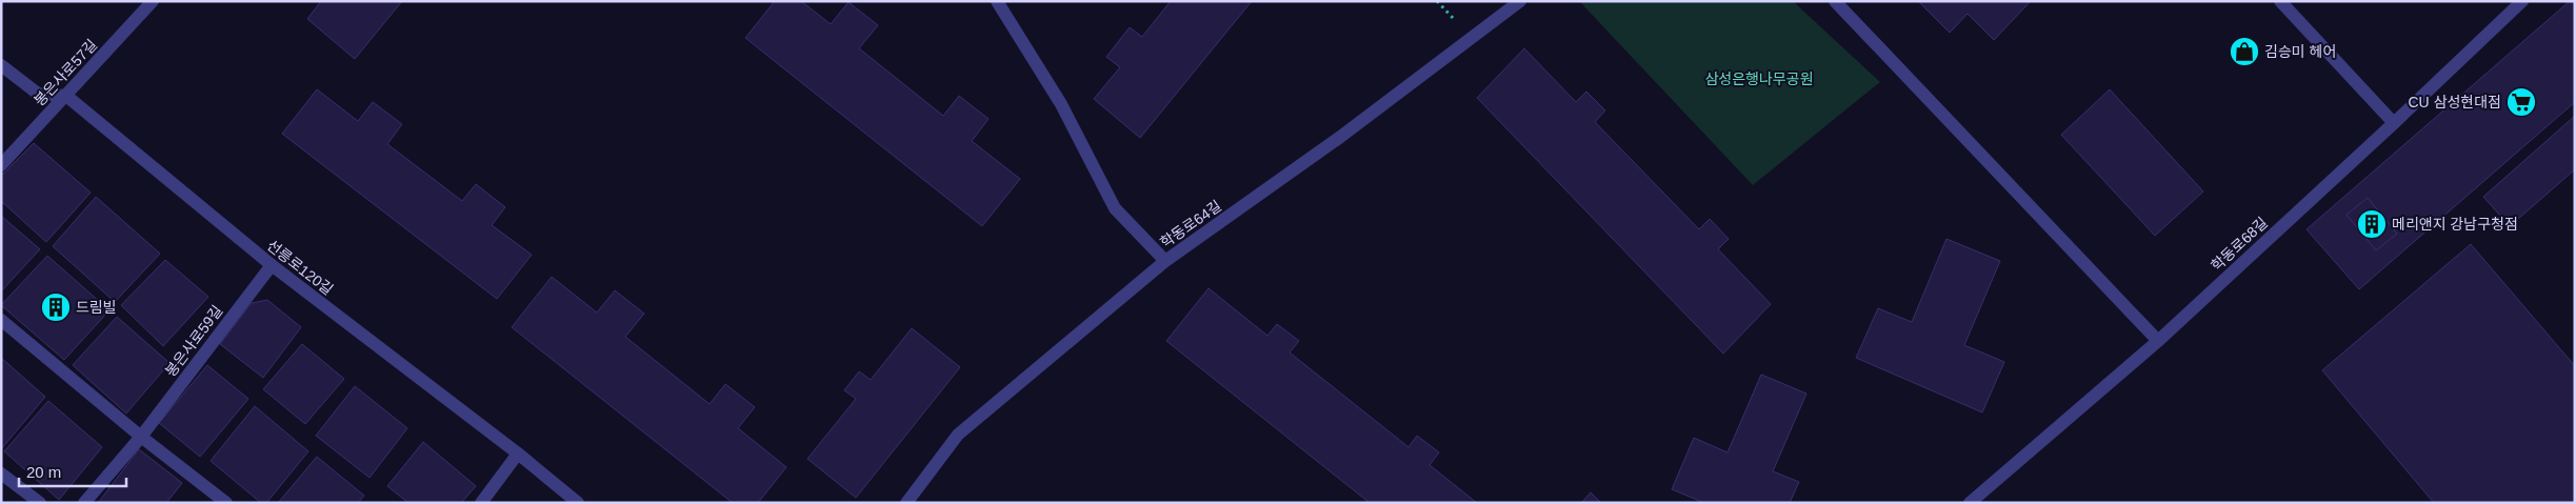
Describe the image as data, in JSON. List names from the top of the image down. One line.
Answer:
{"streets":{"street":["봉은사로57길","학동로64길","학동로68길","선릉로120길","봉은사로59길"]},"crossings":[["봉은사로57길","선릉로120길"],["선릉로120길","봉은사로59길"]],"parks":["삼성은행나무공원"],"places":{"shop":["김승미 헤어"],"supermarket":["CU 삼성현대점"],"building":["메리앤지 강남구청점","드림빌"]},"scale_bar":"20 m"}
